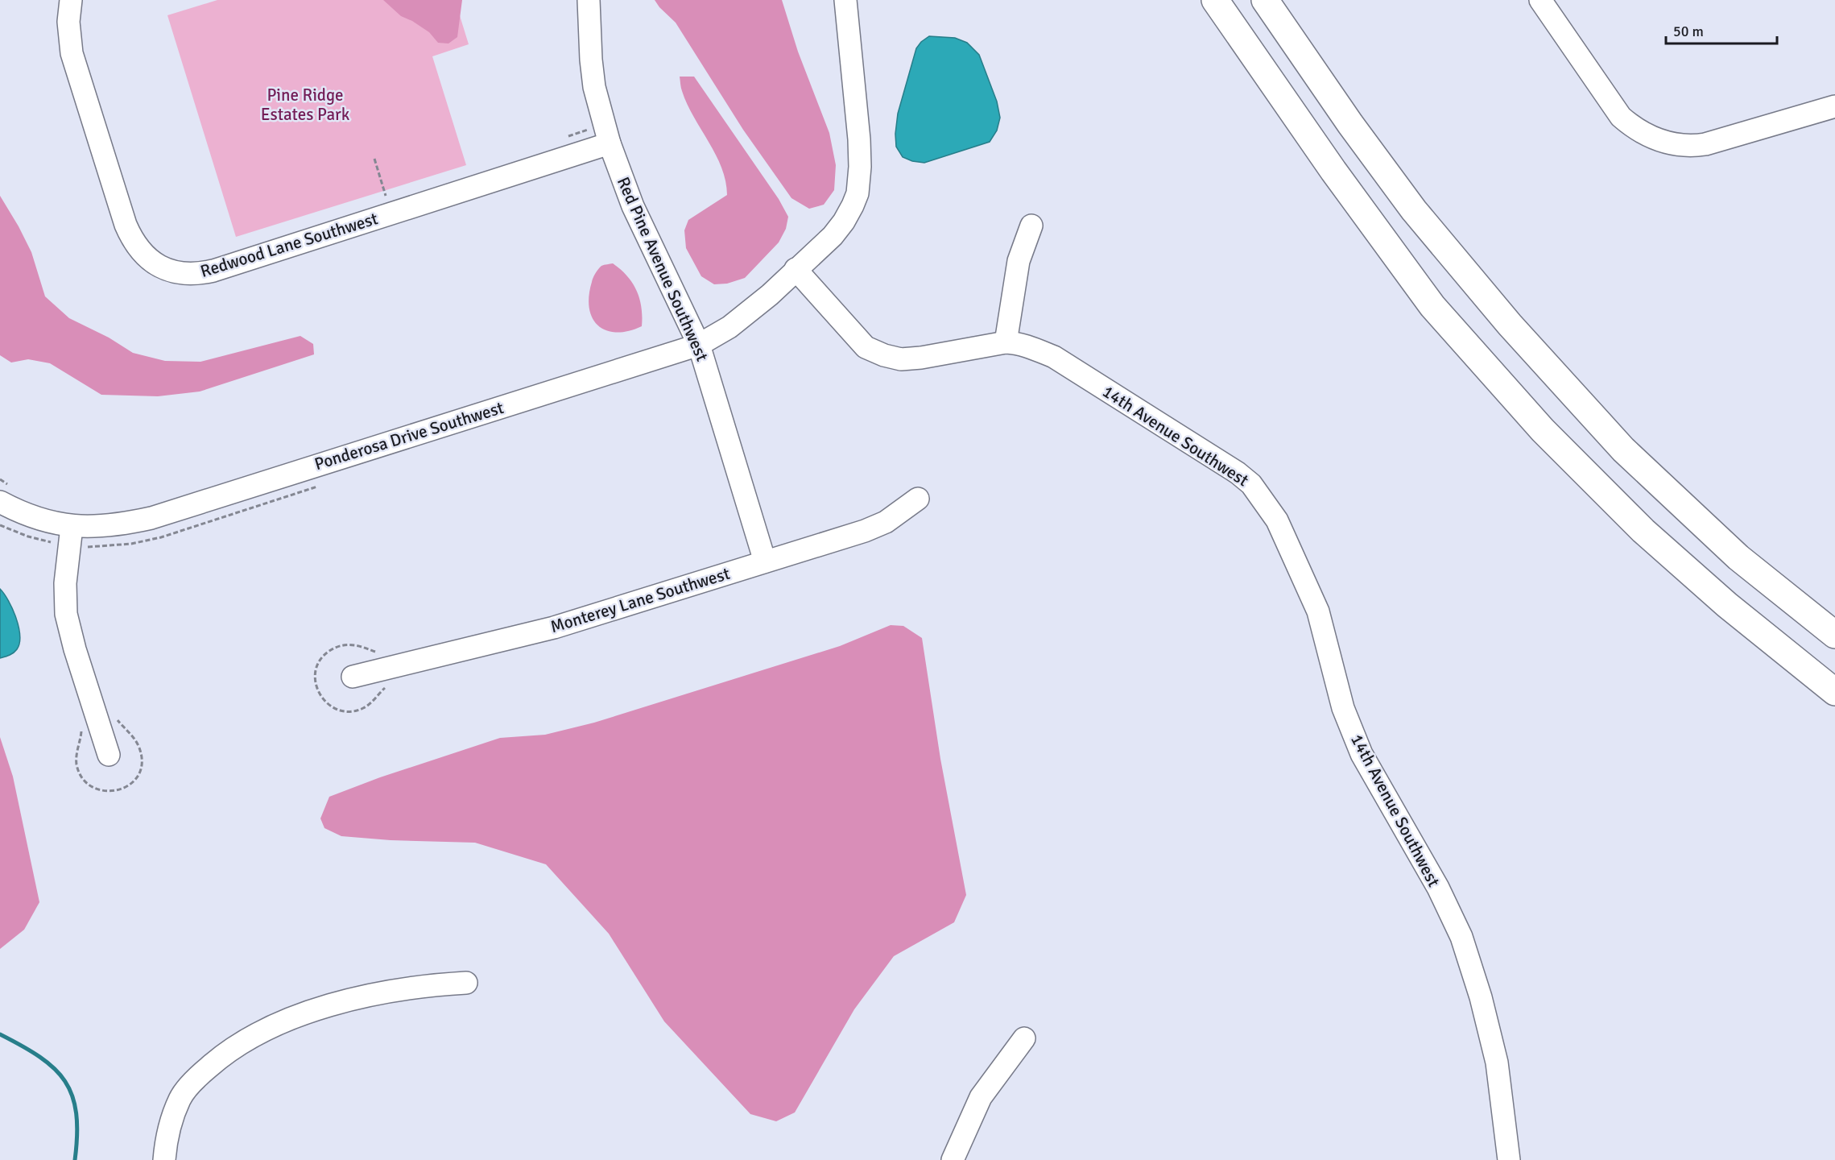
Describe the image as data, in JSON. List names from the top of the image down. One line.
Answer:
{"streets":{"street":["Redwood Lane Southwest","Red Pine Avenue Southwest","Ponderosa Drive Southwest","14th Avenue Southwest","Monterey Lane Southwest"]},"crossings":[["Redwood Lane Southwest","Red Pine Avenue Southwest"],["Red Pine Avenue Southwest","Ponderosa Drive Southwest"],["Red Pine Avenue Southwest","Monterey Lane Southwest"],["Ponderosa Drive Southwest","14th Avenue Southwest"]],"parks":["Pine Ridge Estates Park"],"scale_bar":"50 m"}
